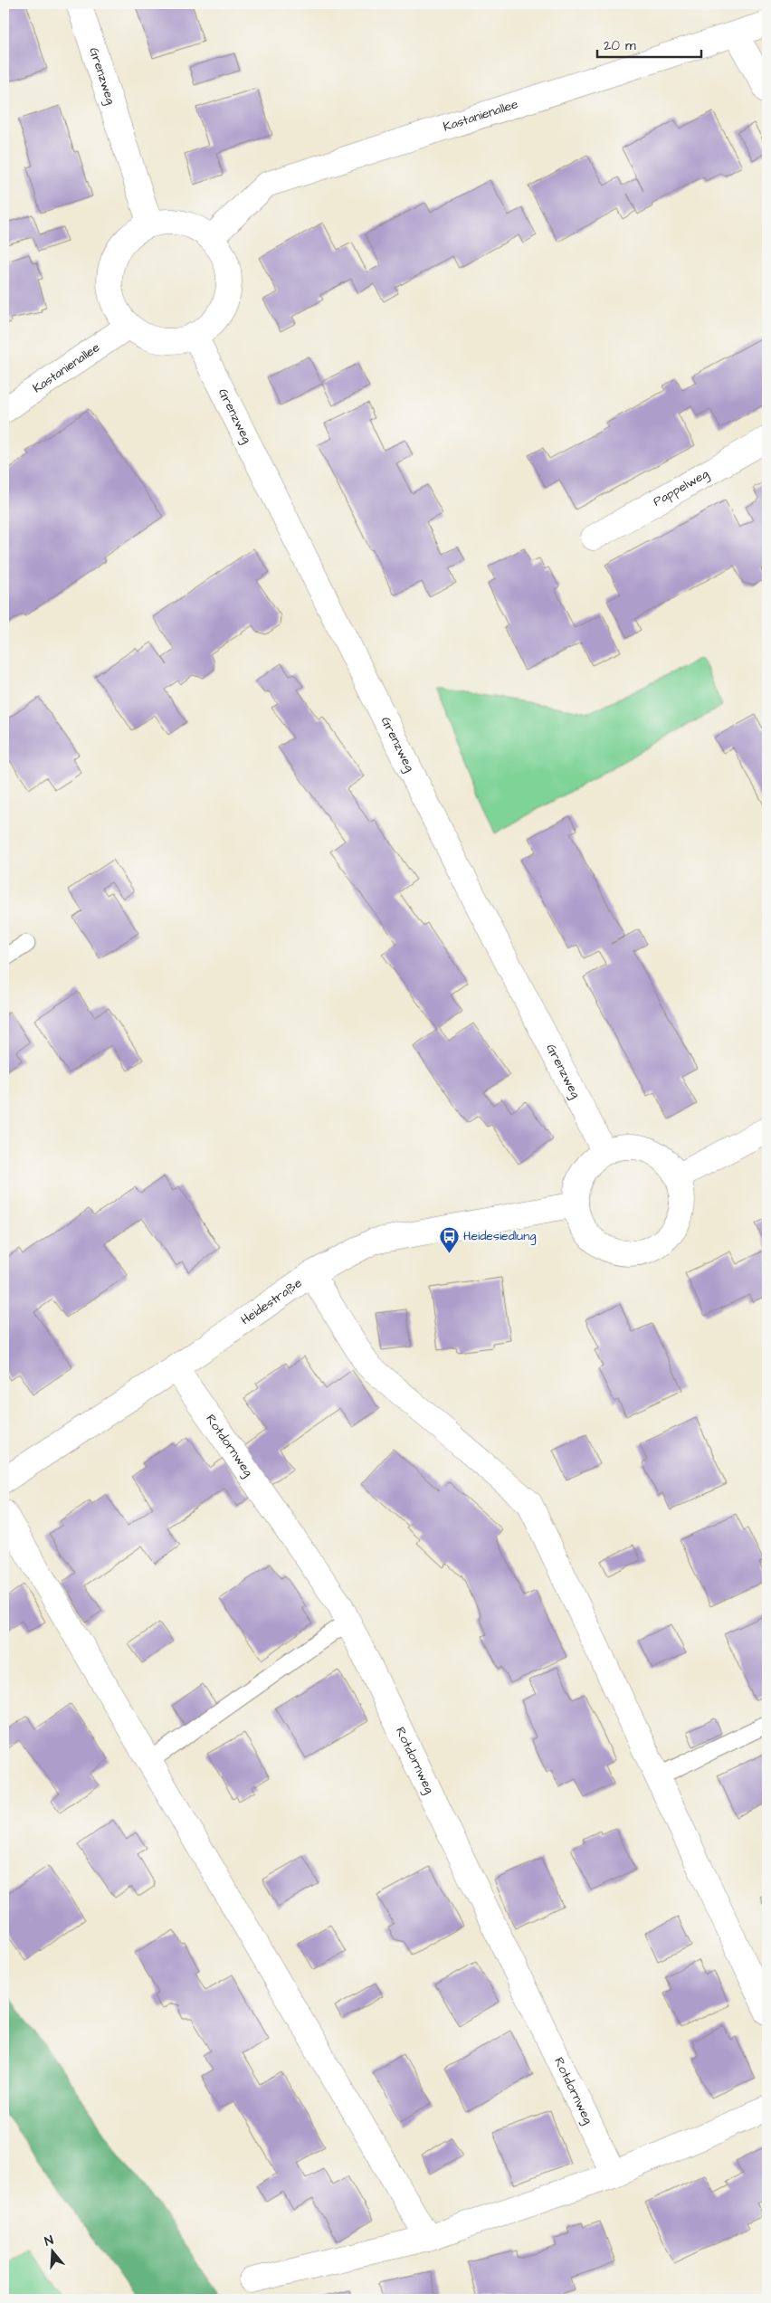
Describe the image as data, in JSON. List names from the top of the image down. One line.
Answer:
{"streets":{"street":["Grenzweg","Kastanienallee","Pappelweg","Heidestraße","Rotdornweg"]},"crossings":[["Grenzweg","Kastanienallee"],["Grenzweg","Heidestraße"],["Heidestraße","Rotdornweg"]],"places":{"bus stop":["Heidesiedlung"]},"scale_bar":"20 m","north":"top"}
